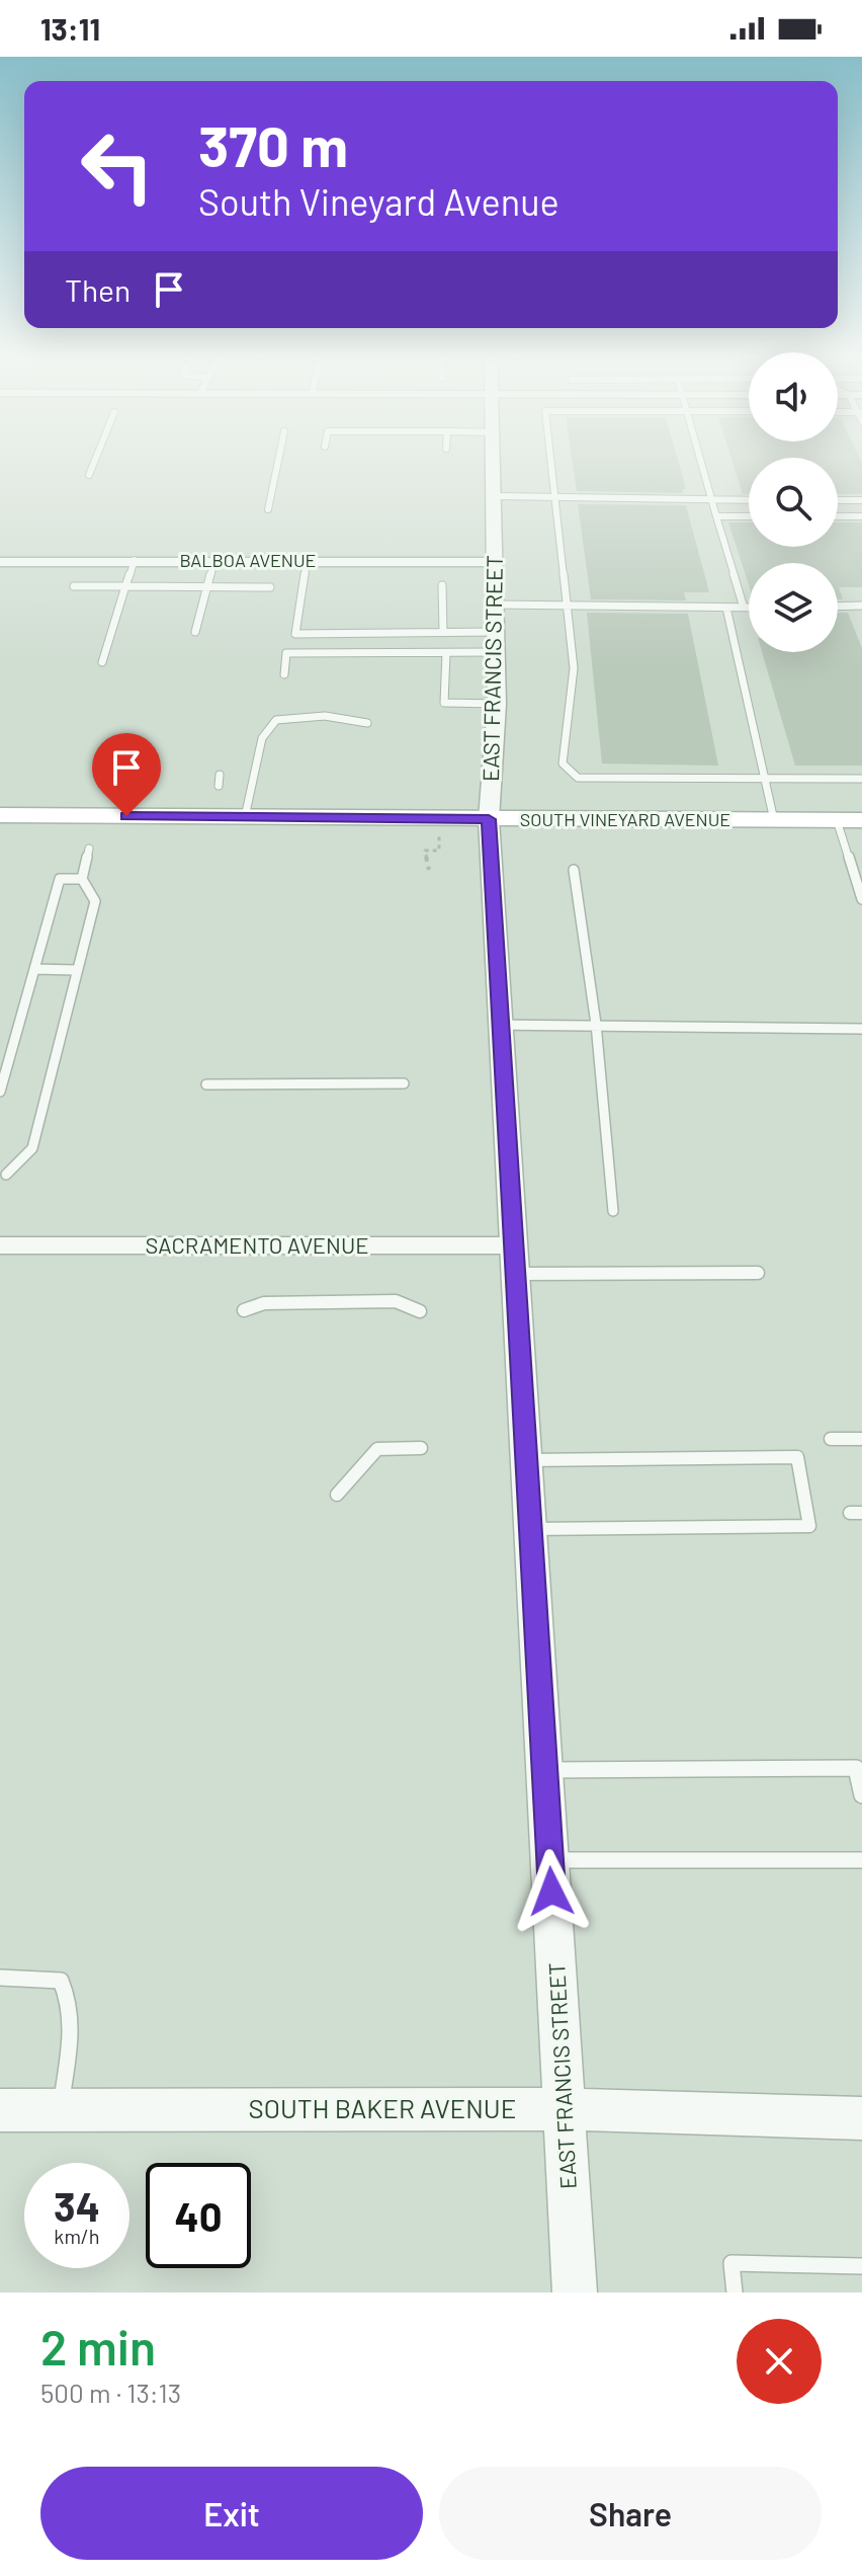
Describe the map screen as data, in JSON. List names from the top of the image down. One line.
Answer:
{"streets":{"main road":["SOUTH VINEYARD AVENUE"],"street":["BALBOA AVENUE","EAST FRANCIS STREET","SACRAMENTO AVENUE","SOUTH BAKER AVENUE"]},"crossings":[["BALBOA AVENUE","EAST FRANCIS STREET"],["EAST FRANCIS STREET","SOUTH VINEYARD AVENUE"],["EAST FRANCIS STREET","SACRAMENTO AVENUE"],["EAST FRANCIS STREET","SOUTH BAKER AVENUE"]],"page":{"status":"13:11","turn":["370 m","South Vineyard Avenue"],"then":"Then","speed":"34 km/h","limit":"40","heading":["2 min","500 m · 13:13"],"buttons":["Exit","Share"]}}
